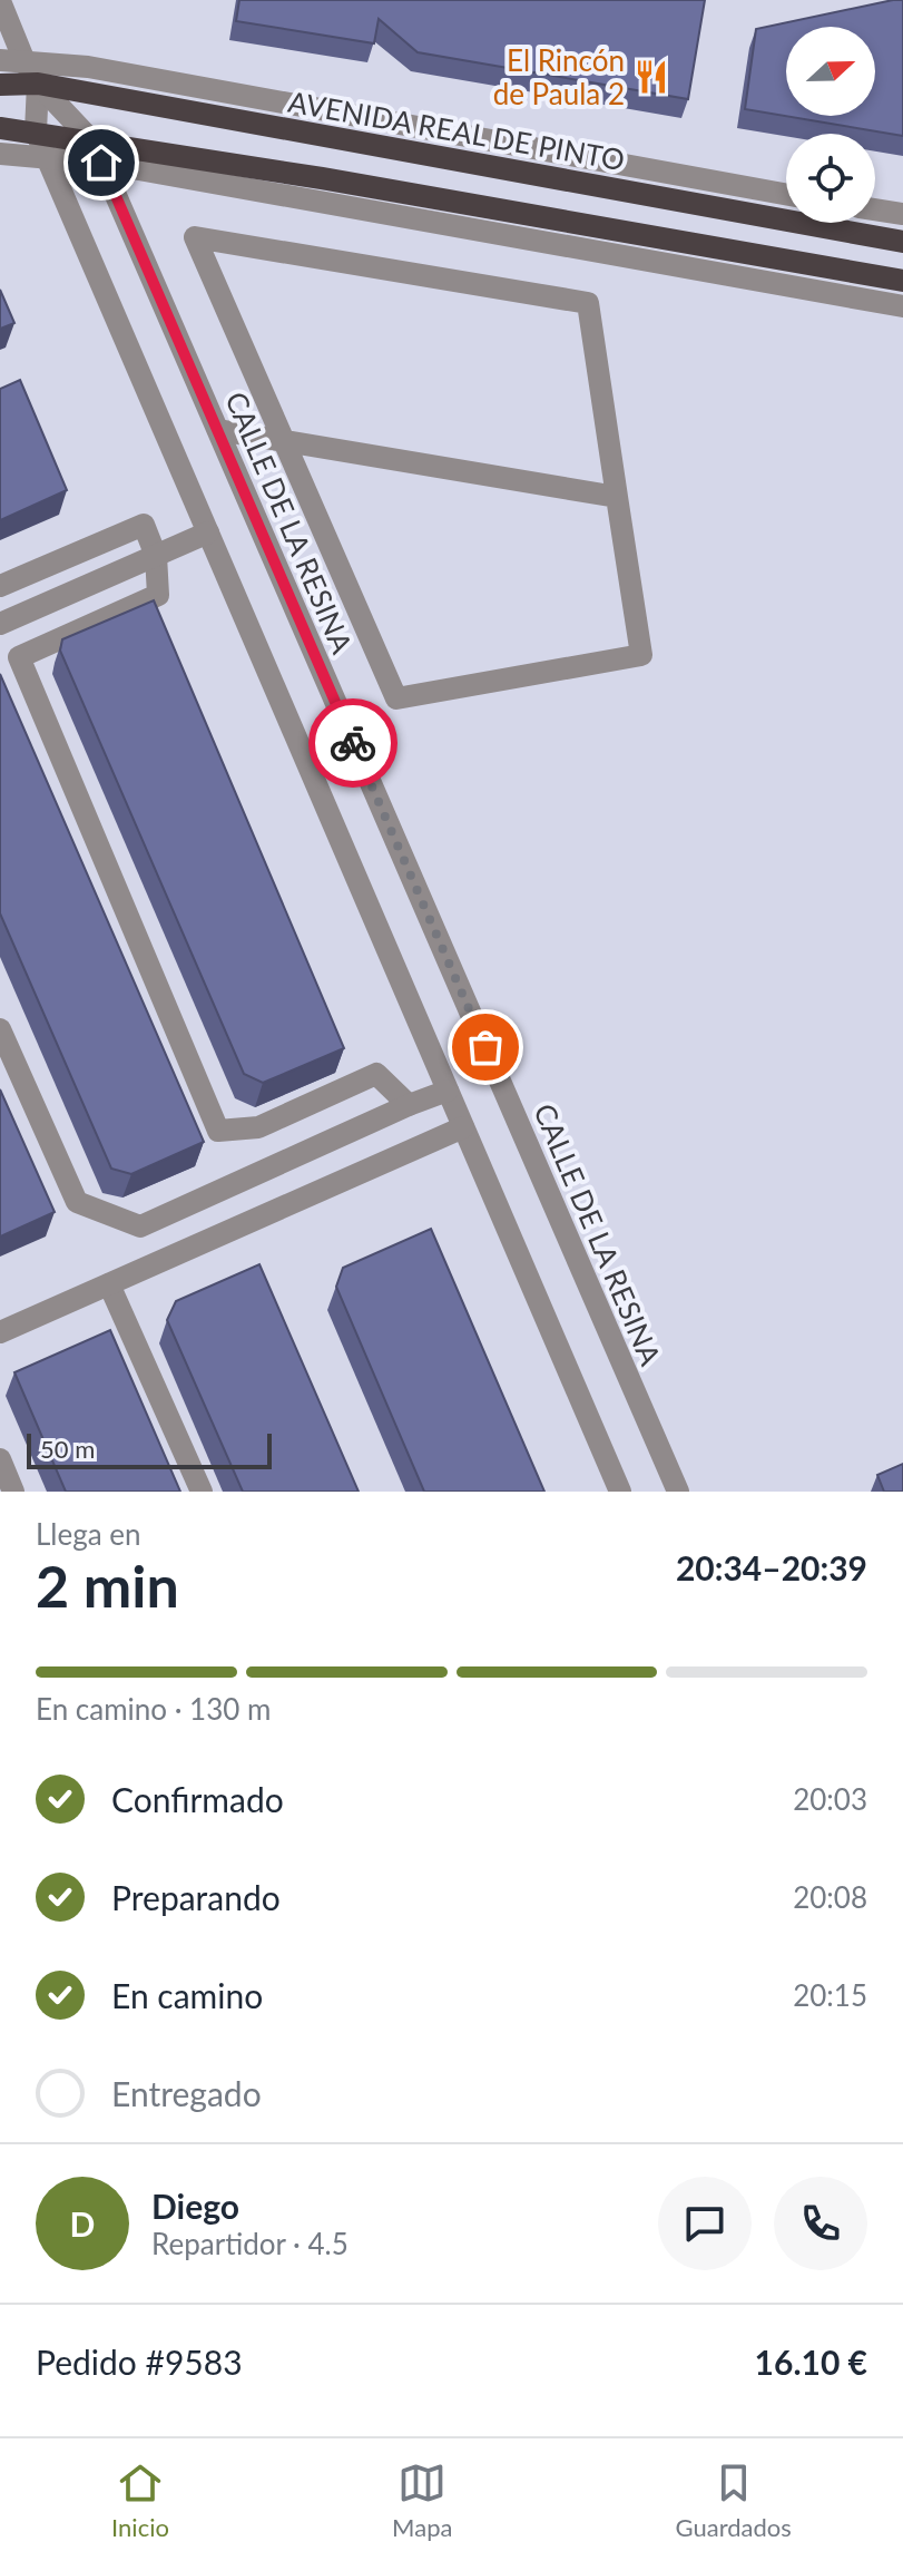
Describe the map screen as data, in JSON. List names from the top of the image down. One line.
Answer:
{"streets":{"main road":["AVENIDA REAL DE PINTO"],"street":["CALLE DE LA RESINA"]},"crossings":[["AVENIDA REAL DE PINTO","CALLE DE LA RESINA"]],"places":{"restaurant":["El Rincón de Paula 2"]},"scale_bar":"50 m","north":"right","page":{"scale":"50 m","heading":["2 min","Llega en","20:34–20:39"],"panel":["Diego","Repartidor · 4.5","Pedido #9583","16.10 €"],"bar":"En camino · 130 m","list":[["Confirmado","20:03"],["Preparando","20:08"],["En camino","20:15"],"Entregado"],"round":"D","tabs":["Inicio","Mapa","Guardados"]}}
